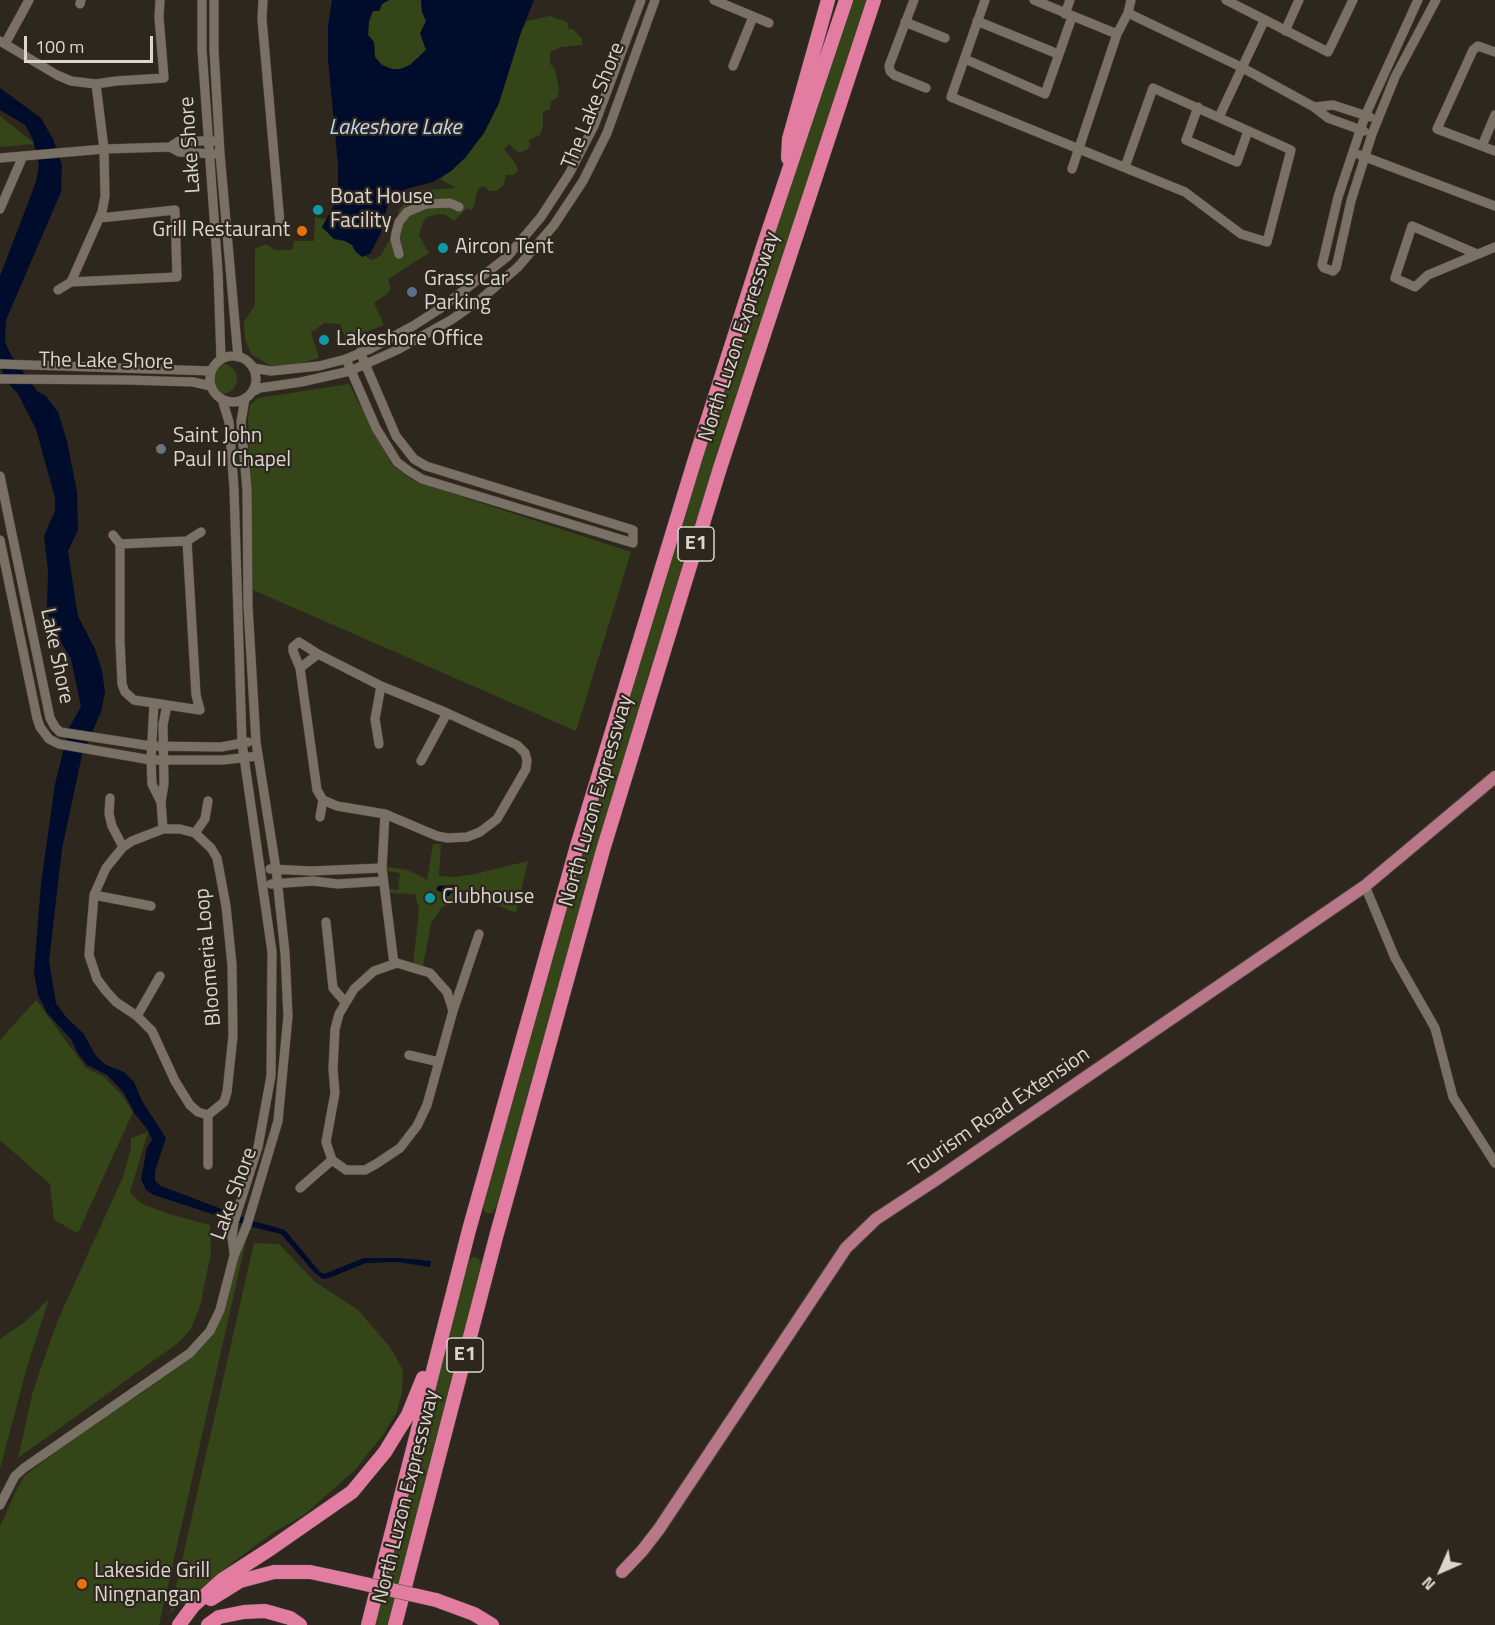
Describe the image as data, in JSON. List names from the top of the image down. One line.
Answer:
{"streets":{"highway":["North Luzon Expressway","E1"],"main road":["Tourism Road Extension"],"street":["The Lake Shore","Lake Shore","Bloomeria Loop"]},"crossings":[["The Lake Shore","Lake Shore"]],"water":["Lakeshore Lake"],"places":["Boat House Facility","Grill Restaurant","Aircon Tent","Grass Car Parking","Lakeshore Office","Saint John Paul II Chapel","Clubhouse","Lakeside Grill Ningnangan"],"scale_bar":"100 m","north":"bottom left"}
